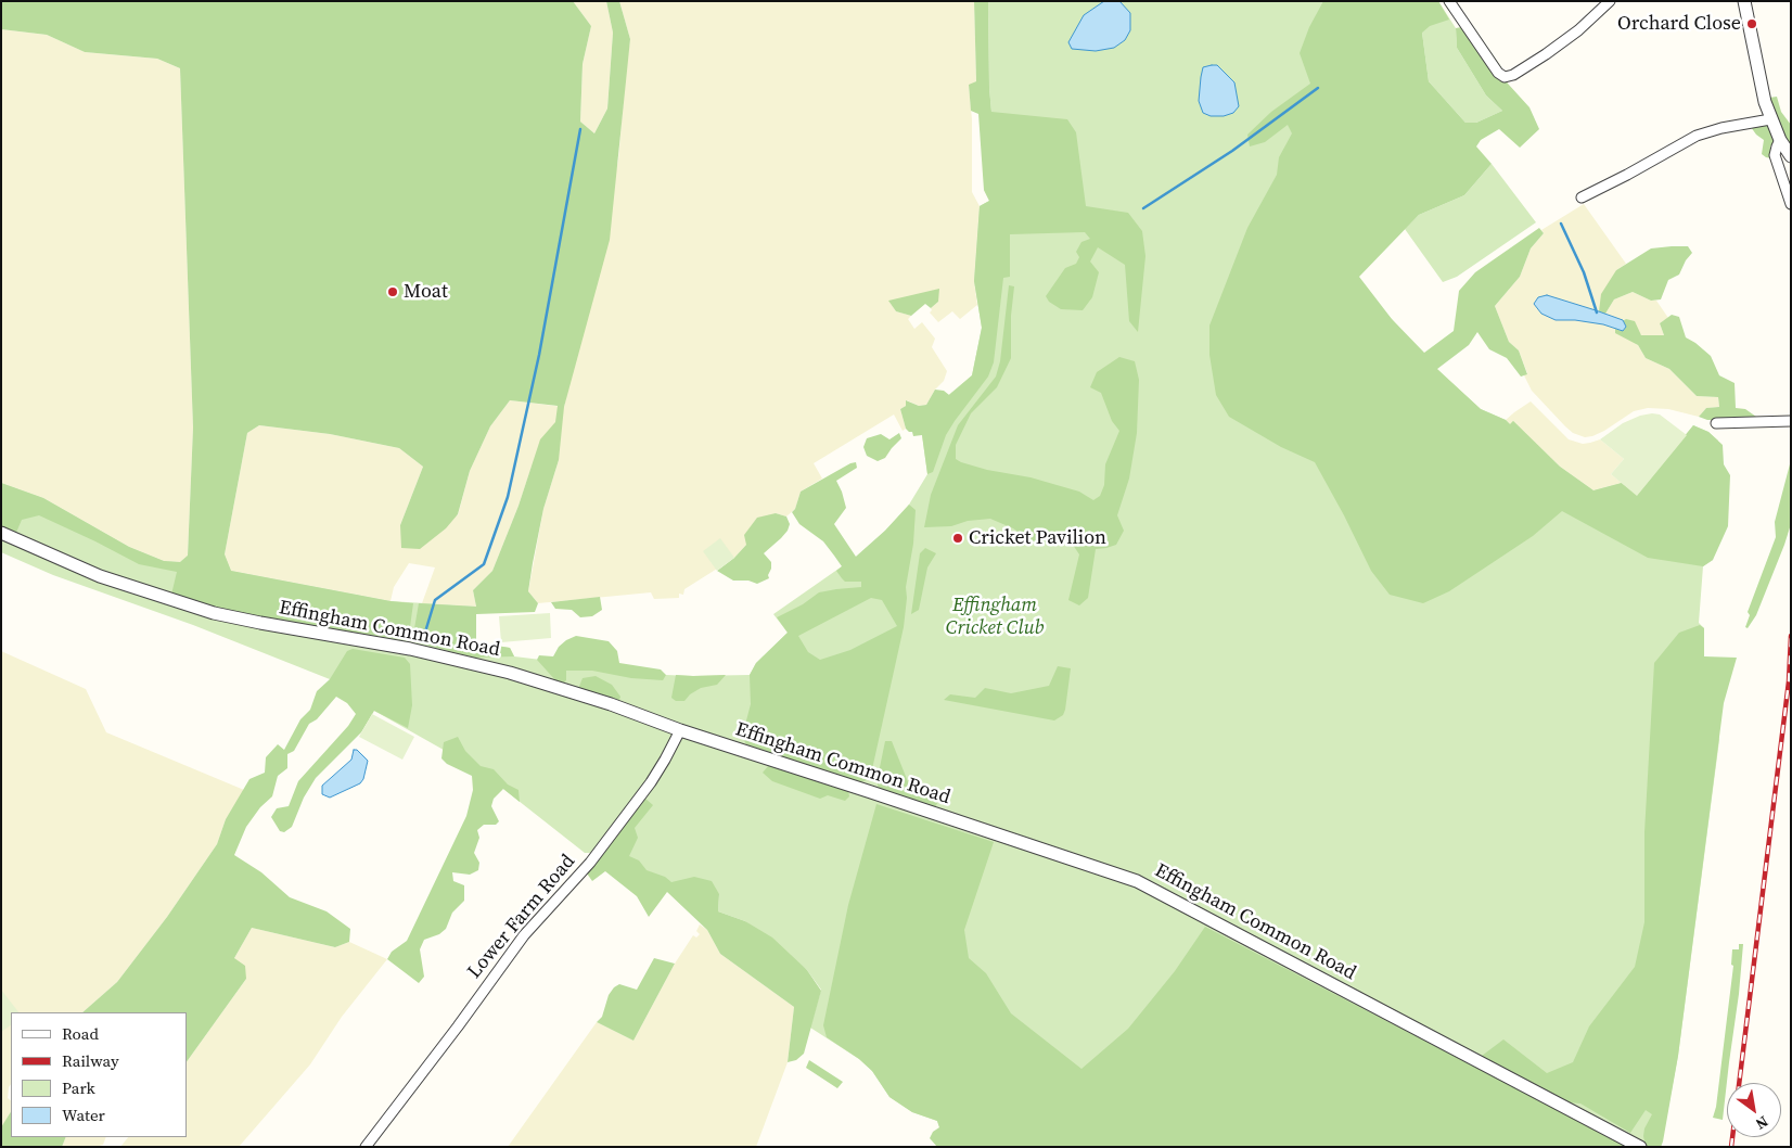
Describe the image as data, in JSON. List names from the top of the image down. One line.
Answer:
{"streets":{"street":["Effingham Common Road","Lower Farm Road"]},"crossings":[["Effingham Common Road","Lower Farm Road"]],"parks":["Effingham Cricket Club"],"places":["Orchard Close","Moat","Cricket Pavilion"],"legend":["Road","Railway","Park","Water"],"north":"bottom right"}
